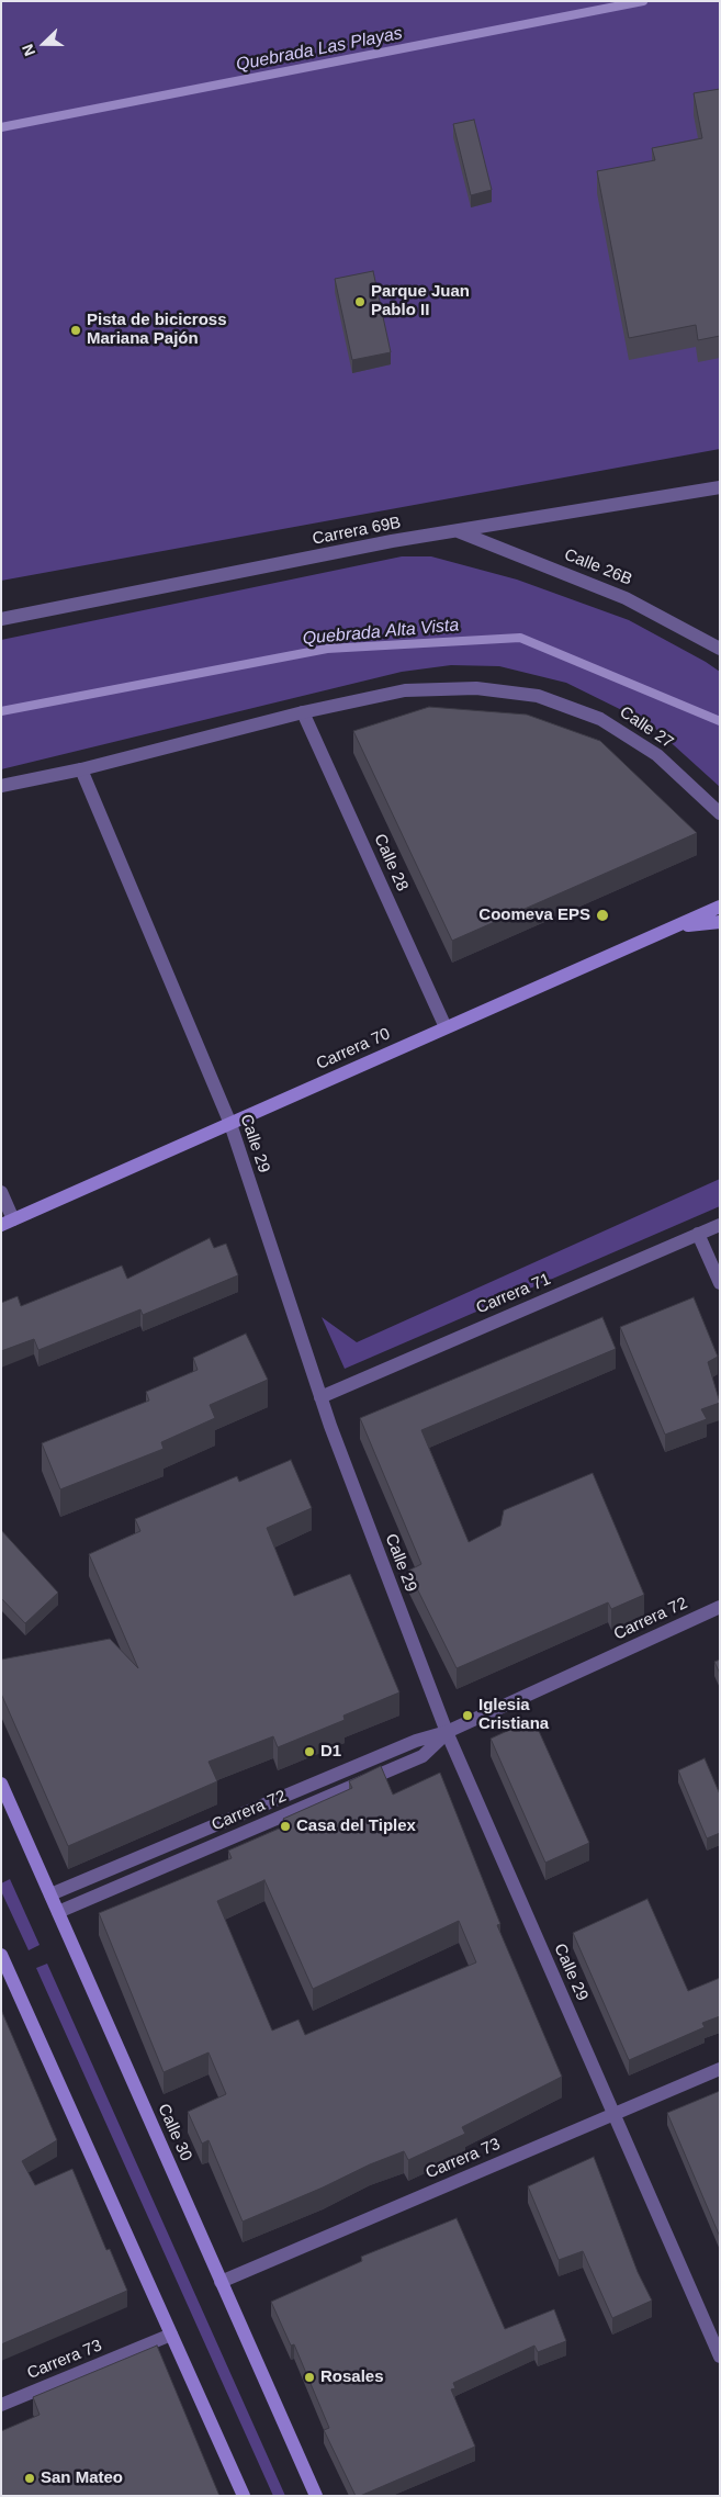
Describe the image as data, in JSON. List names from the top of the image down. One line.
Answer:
{"streets":{"main road":["Carrera 70","Calle 30"],"street":["Carrera 69B","Calle 26B","Calle 27","Calle 28","Calle 29","Carrera 71","Carrera 72","Carrera 73"]},"crossings":[["Carrera 69B","Calle 26B"],["Calle 27","Calle 28"],["Calle 28","Carrera 70"],["Carrera 70","Calle 29"],["Calle 29","Carrera 71"],["Calle 29","Carrera 72"],["Calle 29","Carrera 73"],["Carrera 72","Calle 30"],["Calle 30","Carrera 73"]],"water":["Quebrada Las Playas","Quebrada Alta Vista"],"places":["Parque Juan Pablo II","Pista de bicicross Mariana Pajón","Coomeva EPS","Iglesia Cristiana","D1","Casa del Tiplex","Rosales","San Mateo"],"north":"left"}
